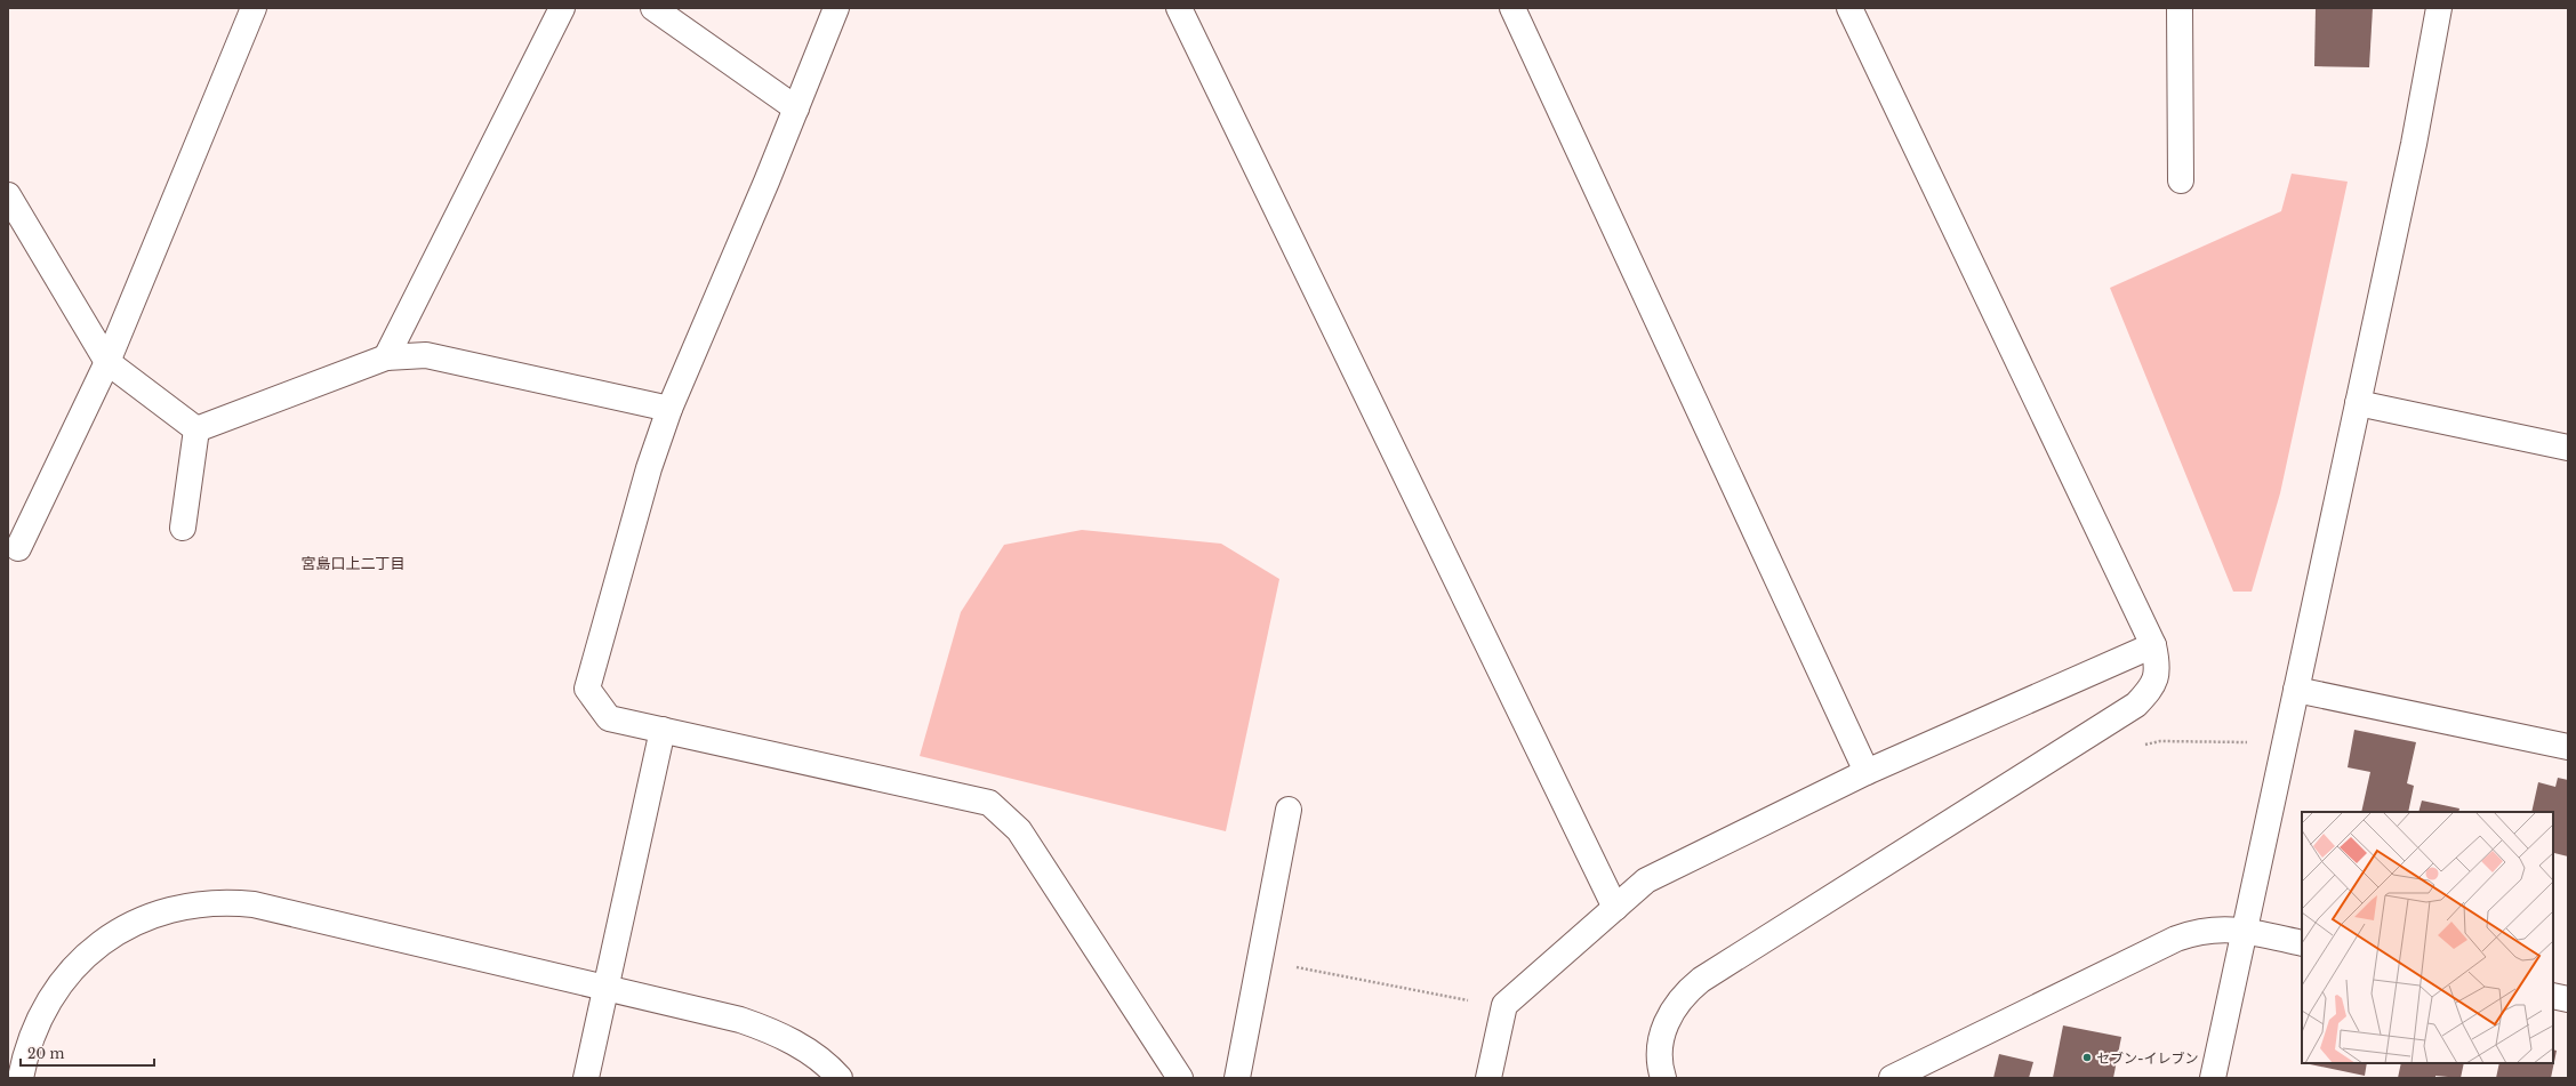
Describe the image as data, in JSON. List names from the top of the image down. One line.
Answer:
{"districts":["宮島口上二丁目"],"places":["セブン-イレブン"],"scale_bar":"20 m"}
